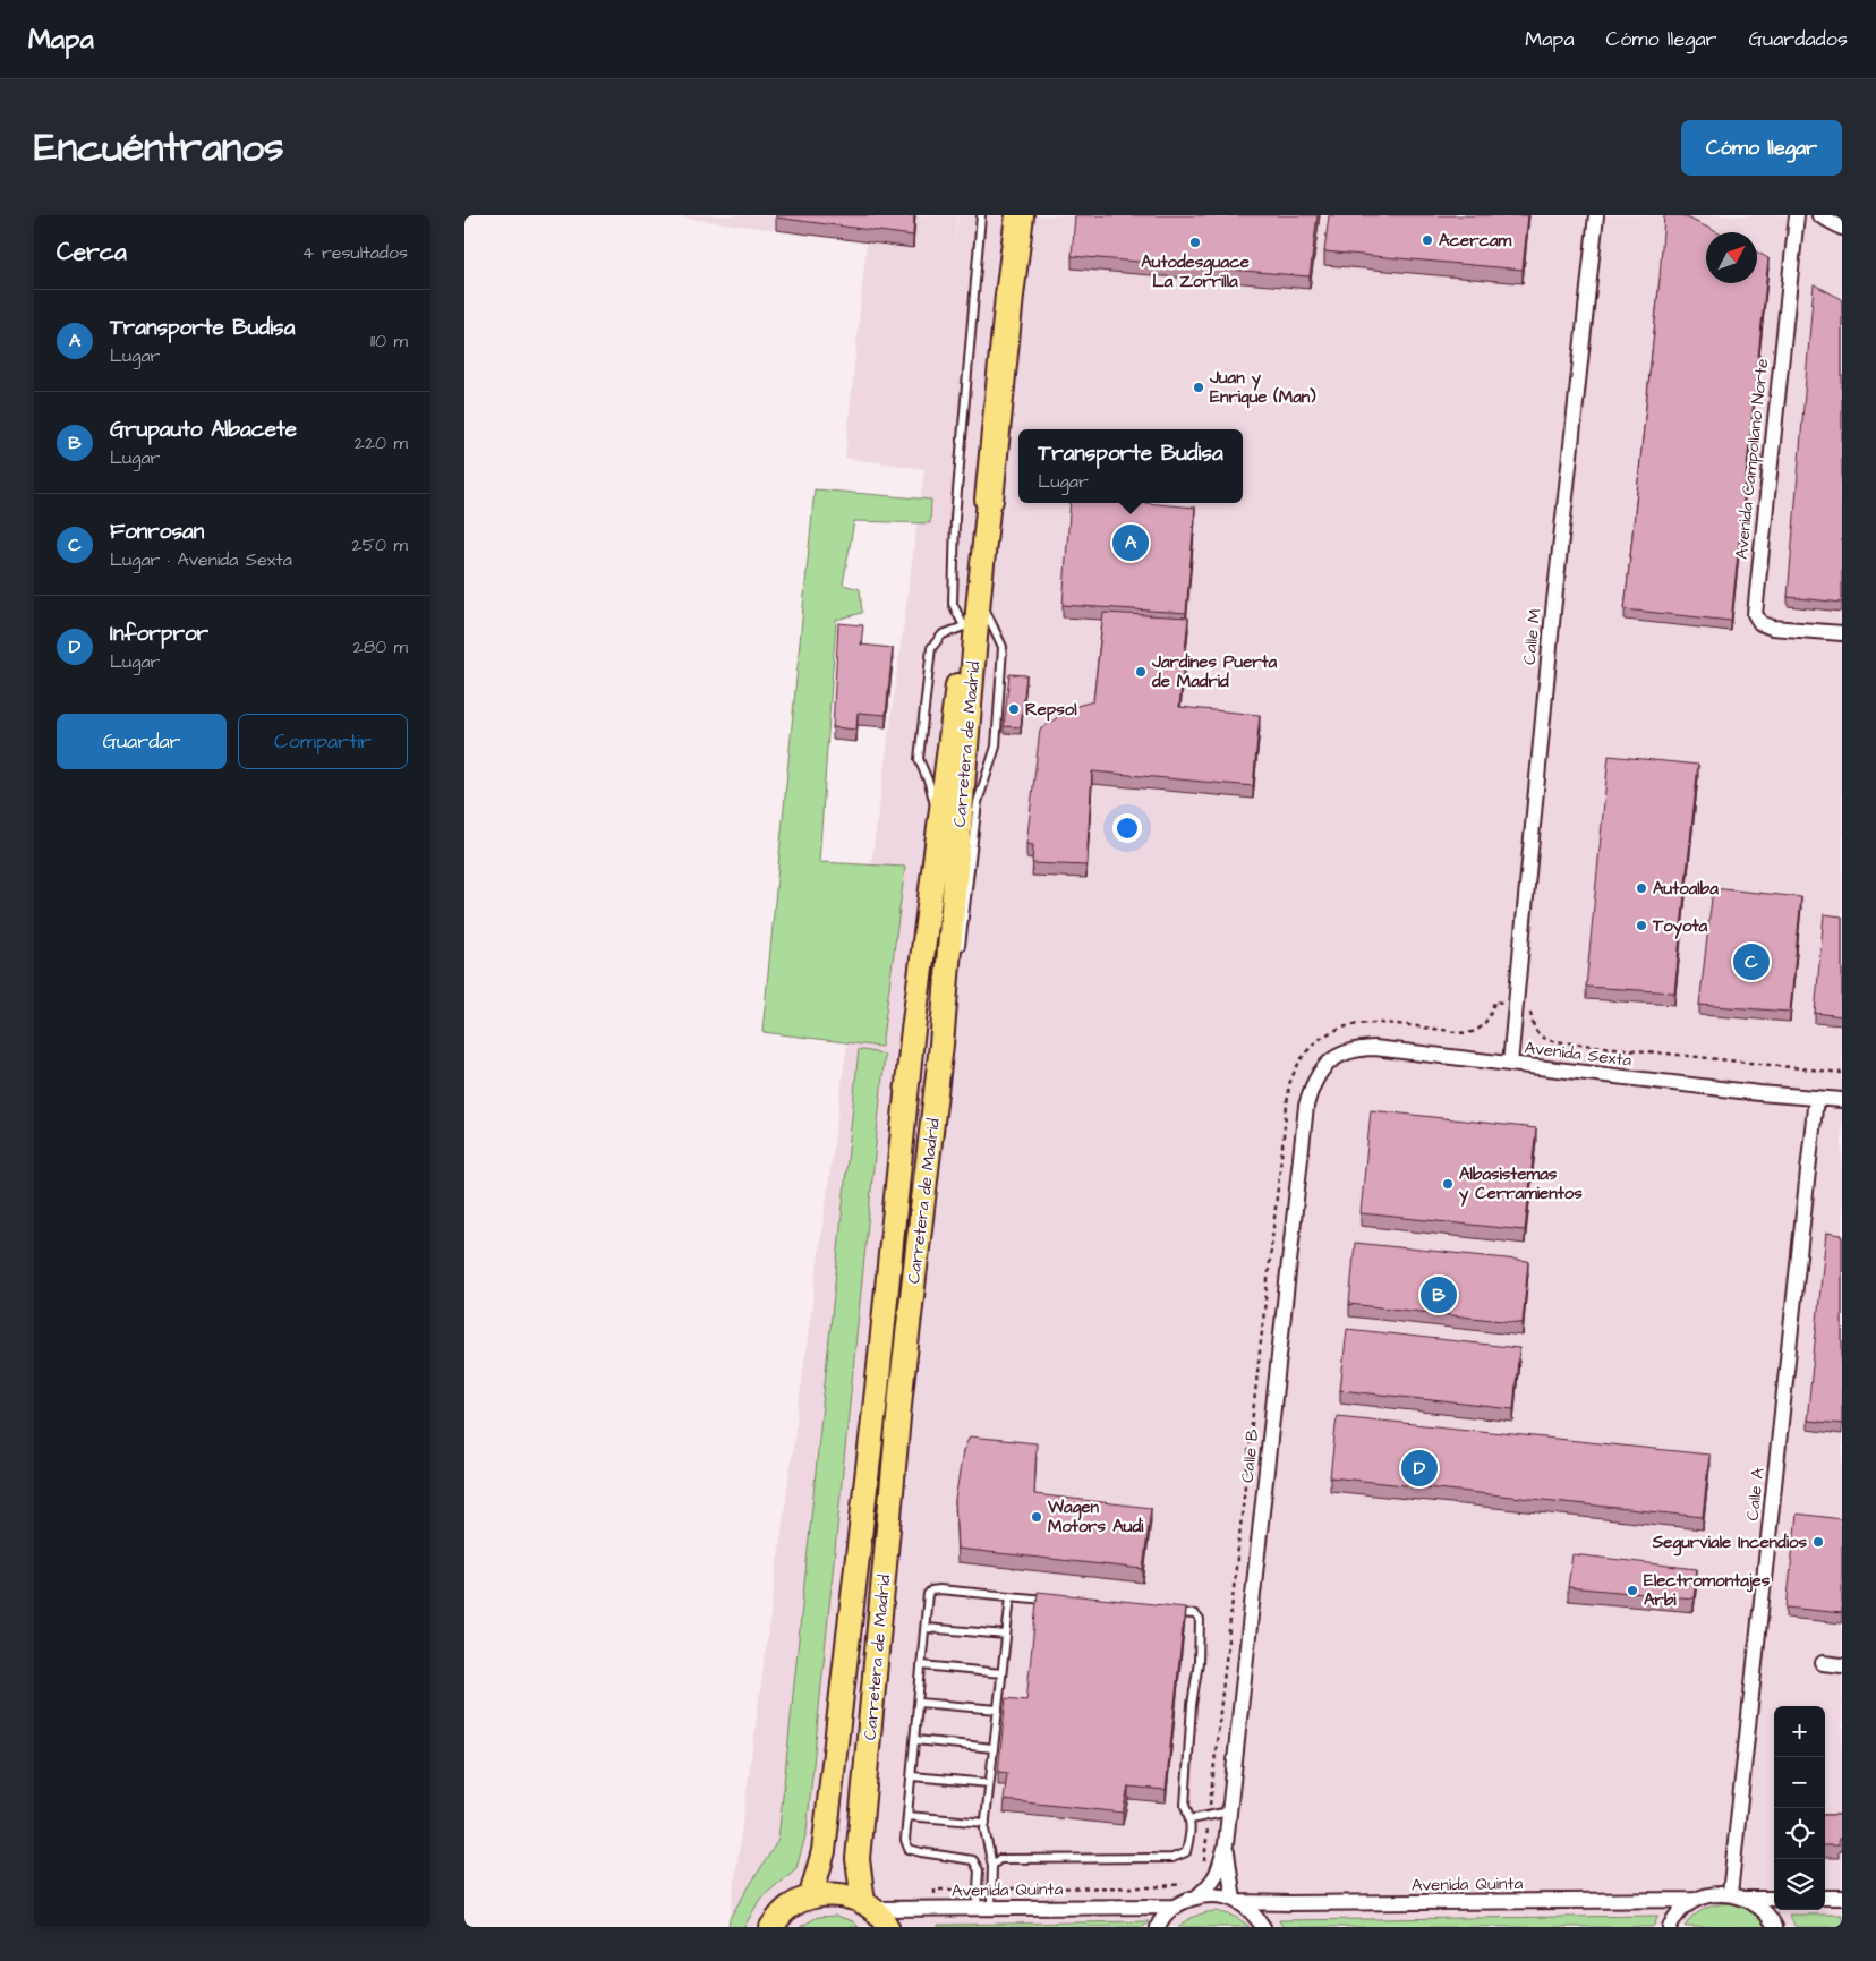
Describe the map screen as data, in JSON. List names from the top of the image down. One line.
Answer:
{"streets":{"main road":["Carretera de Madrid"],"street":["Avenida Campollano Norte","Calle M","Avenida Sexta","Calle B","Calle A","Avenida Quinta"]},"crossings":[["Calle M","Avenida Sexta"],["Carretera de Madrid","Avenida Quinta"],["Avenida Sexta","Calle B"],["Avenida Sexta","Calle A"],["Calle B","Avenida Quinta"],["Calle A","Avenida Quinta"]],"places":["Acercam","Autodesguace La Zorrilla","Juan y Enrique (Man)","Jardines Puerta de Madrid","Repsol","Autoalba","Toyota","Albasistemas y Cerramientos","Wagen Motors Audi","Segurviale Incendios","Electromontajes Arbi"],"north":"top right","page":{"header":"Mapa","nav":["Mapa","Cómo llegar","Guardados"],"title":"Encuéntranos","buttons":["Cómo llegar",["Guardar","Compartir"]],"heading":["Cerca","4 resultados"],"list":[{"mark":"A","name":"Transporte Budisa","note":"Lugar","value":"110 m"},{"mark":"B","name":"Grupauto Albacete","note":"Lugar","value":"220 m"},{"mark":"C","name":"Fonrosan","note":"Lugar · Avenida Sexta","value":"250 m"},{"mark":"D","name":"Inforpror","note":"Lugar","value":"280 m"}],"popup":["Transporte Budisa","Lugar"],"pins":["A","C","B","D"],"map_buttons":["+","−"]}}
